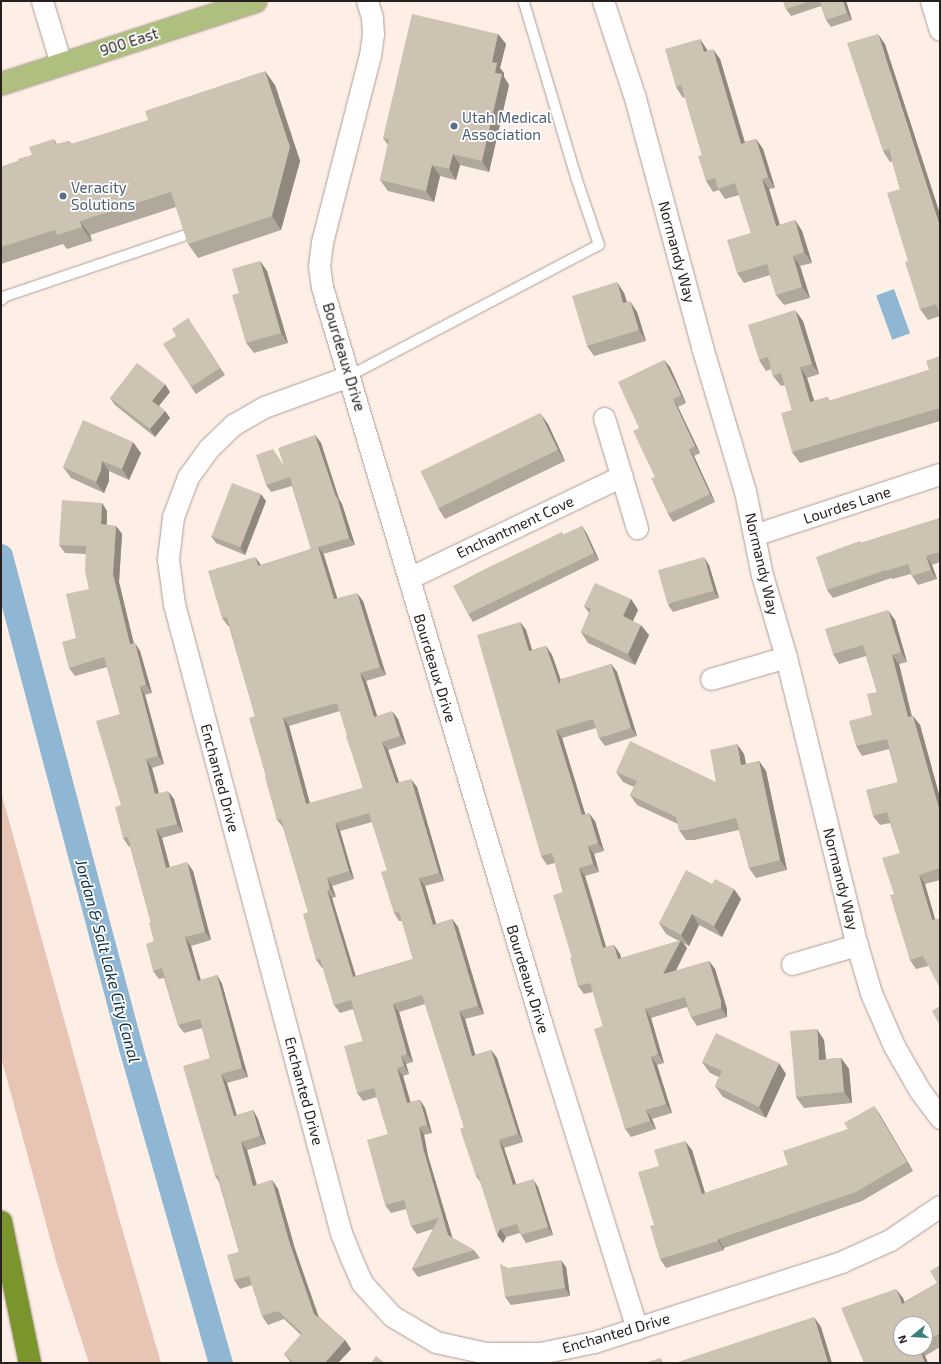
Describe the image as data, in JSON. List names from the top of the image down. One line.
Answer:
{"streets":{"main road":["900 East"],"street":["Normandy Way","Bourdeaux Drive","Lourdes Lane","Enchantment Cove","Enchanted Drive"]},"crossings":[["Normandy Way","Lourdes Lane"],["Bourdeaux Drive","Enchantment Cove"],["Bourdeaux Drive","Enchanted Drive"]],"water":["Jordan & Salt Lake City Canal"],"places":["Utah Medical Association","Veracity Solutions"],"north":"left"}
